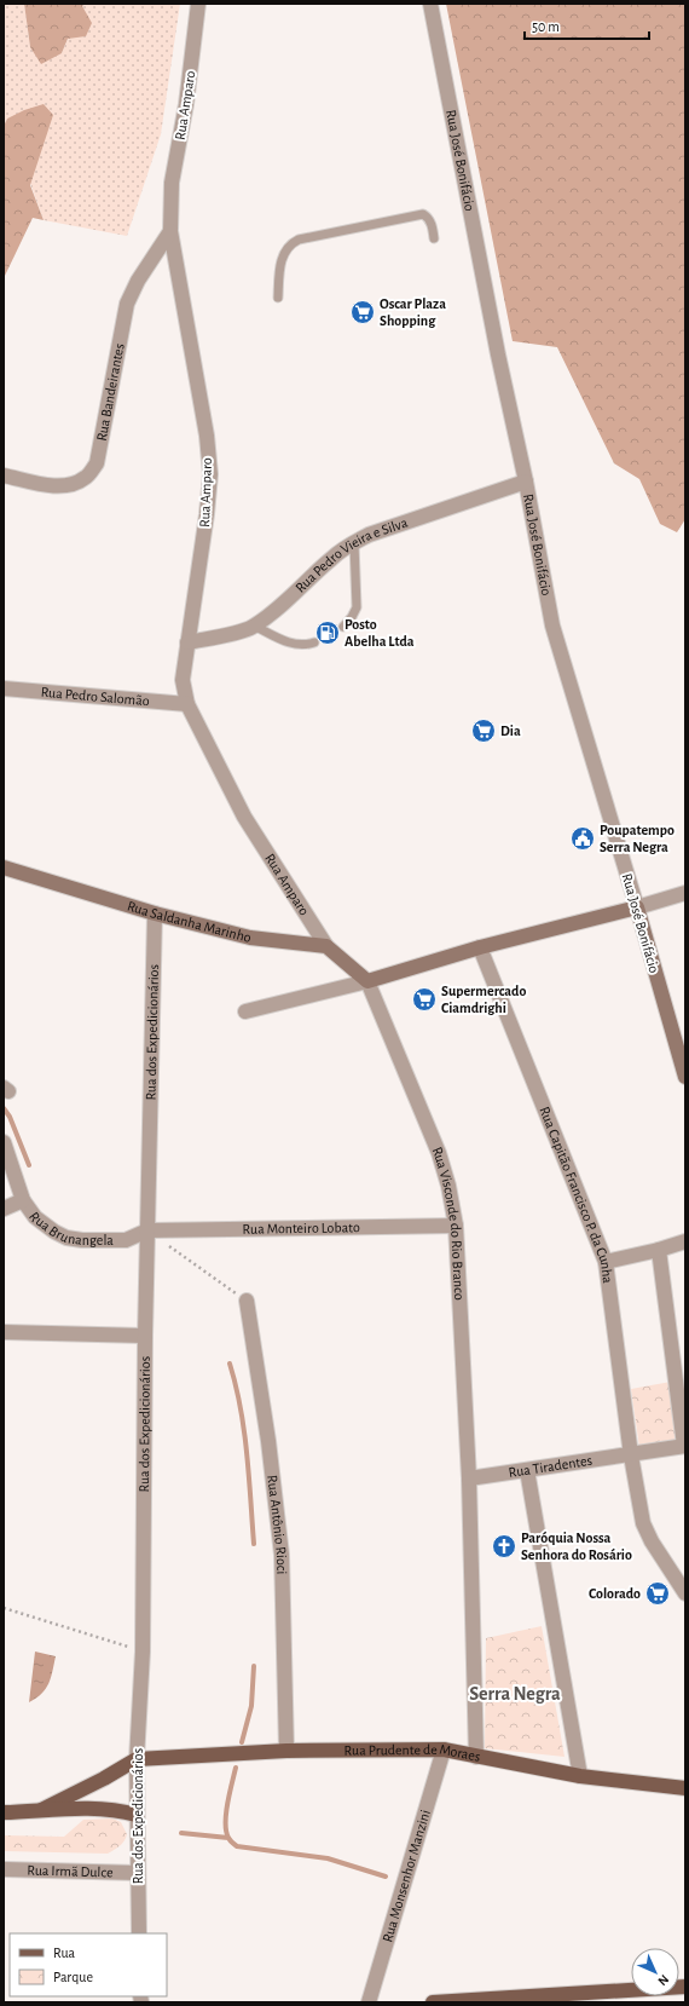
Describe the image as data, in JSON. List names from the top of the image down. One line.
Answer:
{"streets":{"main road":["Rua José Bonifácio","Rua Saldanha Marinho","Rua Prudente de Moraes"],"street":["Rua Amparo","Rua Bandeirantes","Rua Pedro Vieira e Silva","Rua Pedro Salomão","Rua dos Expedicionários","Rua Capitão Francisco P. da Cunha","Rua Brunangela","Rua Visconde do Rio Branco","Rua Monteiro Lobato","Rua Tiradentes","Rua Antônio Rioci","Rua Irmã Dulce","Rua Monsenhor Manzini"]},"crossings":[["Rua Amparo","Rua Bandeirantes"],["Rua Amparo","Rua Pedro Vieira e Silva"],["Rua Amparo","Rua Pedro Salomão"],["Rua Amparo","Rua Saldanha Marinho"],["Rua José Bonifácio","Rua Pedro Vieira e Silva"],["Rua Saldanha Marinho","Rua dos Expedicionários"],["Rua dos Expedicionários","Rua Brunangela"],["Rua dos Expedicionários","Rua Monteiro Lobato"],["Rua dos Expedicionários","Rua Prudente de Moraes"],["Rua dos Expedicionários","Rua Irmã Dulce"],["Rua Capitão Francisco P. da Cunha","Rua Tiradentes"],["Rua Brunangela","Rua Monteiro Lobato"],["Rua Visconde do Rio Branco","Rua Monteiro Lobato"],["Rua Visconde do Rio Branco","Rua Tiradentes"],["Rua Visconde do Rio Branco","Rua Prudente de Moraes"],["Rua Antônio Rioci","Rua Prudente de Moraes"],["Rua Prudente de Moraes","Rua Monsenhor Manzini"]],"districts":["Serra Negra"],"places":{"supermarket":["Oscar Plaza Shopping","Dia","Supermercado Ciamdrighi","Colorado"],"fuel station":["Posto Abelha Ltda"],"public building":["Poupatempo Serra Negra"],"church":["Paróquia Nossa Senhora do Rosário"]},"legend":["Rua","Parque"],"scale_bar":"50 m","north":"bottom right"}
